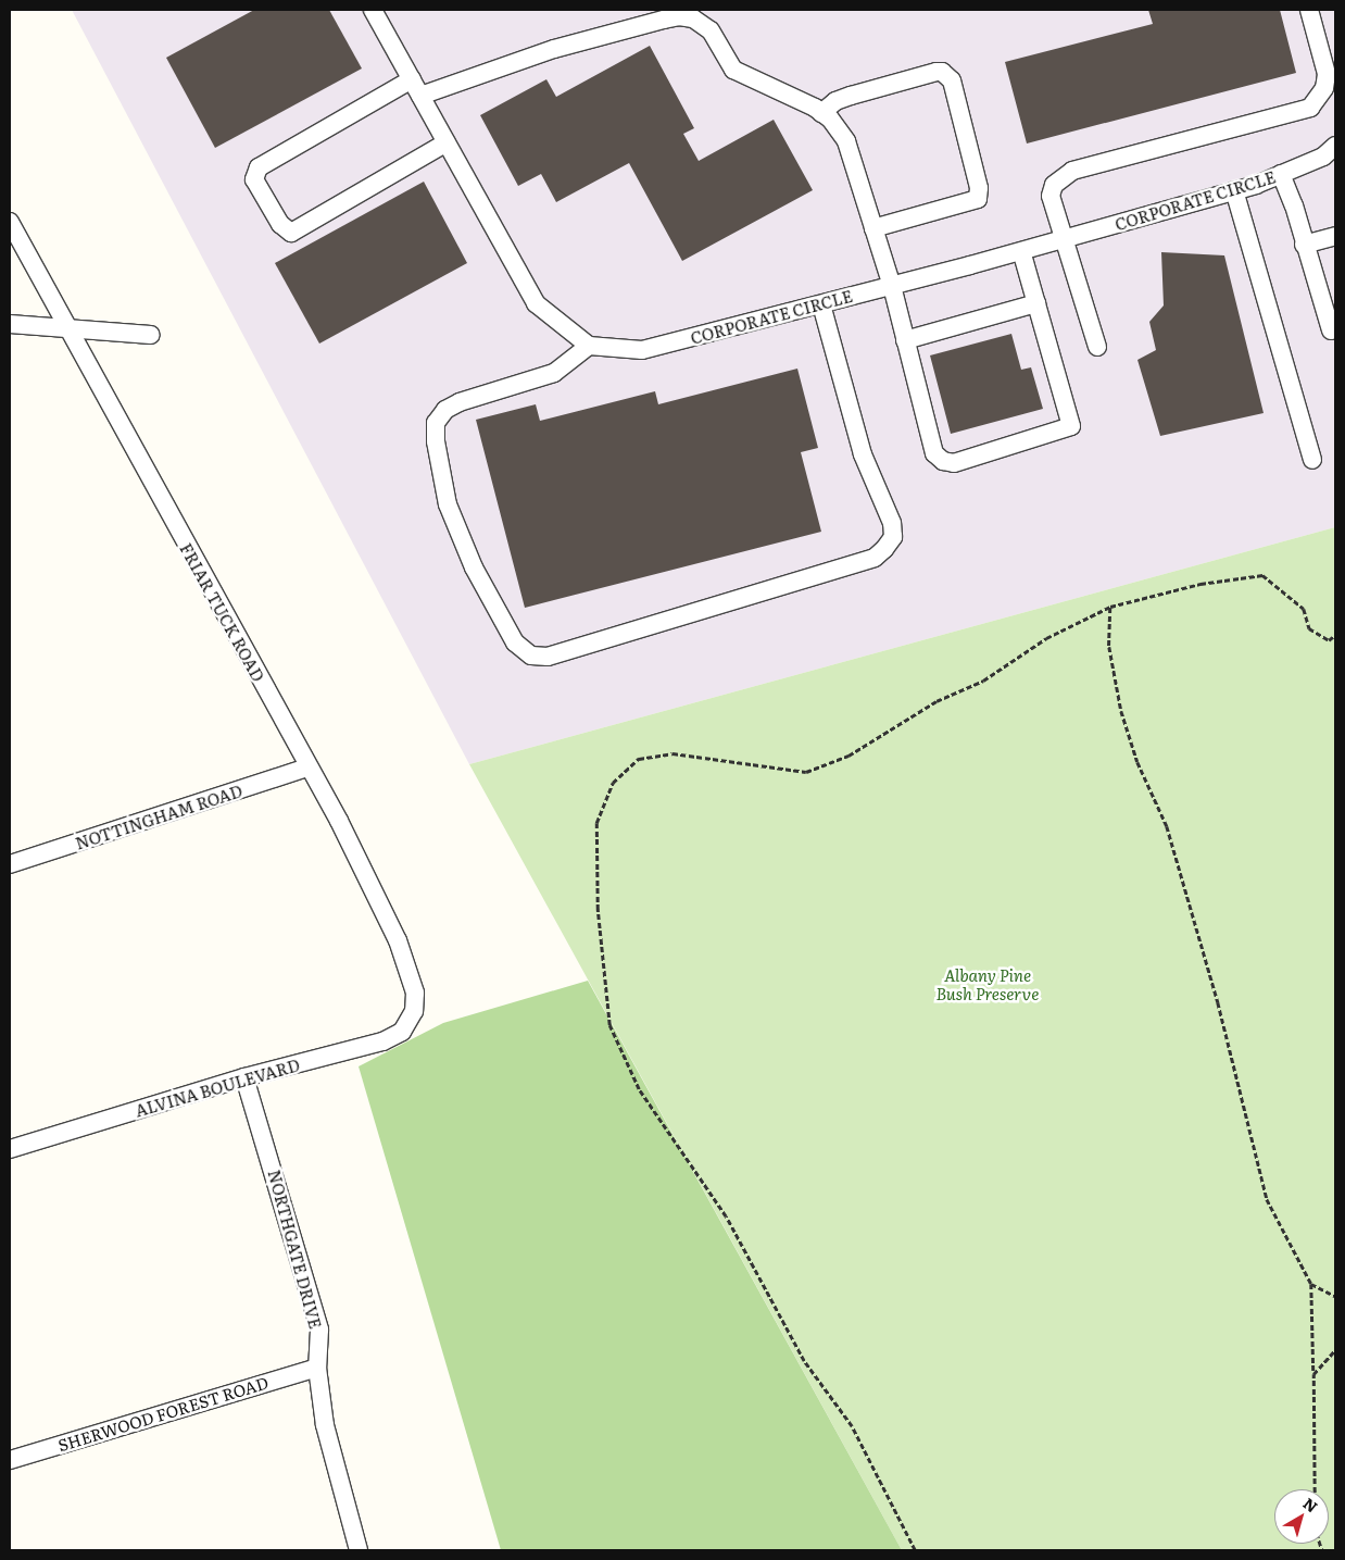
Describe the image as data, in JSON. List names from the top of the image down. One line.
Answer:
{"streets":{"street":["CORPORATE CIRCLE","FRIAR TUCK ROAD","NOTTINGHAM ROAD","ALVINA BOULEVARD","NORTHGATE DRIVE","SHERWOOD FOREST ROAD"]},"crossings":[["FRIAR TUCK ROAD","NOTTINGHAM ROAD"],["FRIAR TUCK ROAD","ALVINA BOULEVARD"],["ALVINA BOULEVARD","NORTHGATE DRIVE"],["NORTHGATE DRIVE","SHERWOOD FOREST ROAD"]],"parks":["Albany Pine Bush Preserve"],"north":"top right"}
